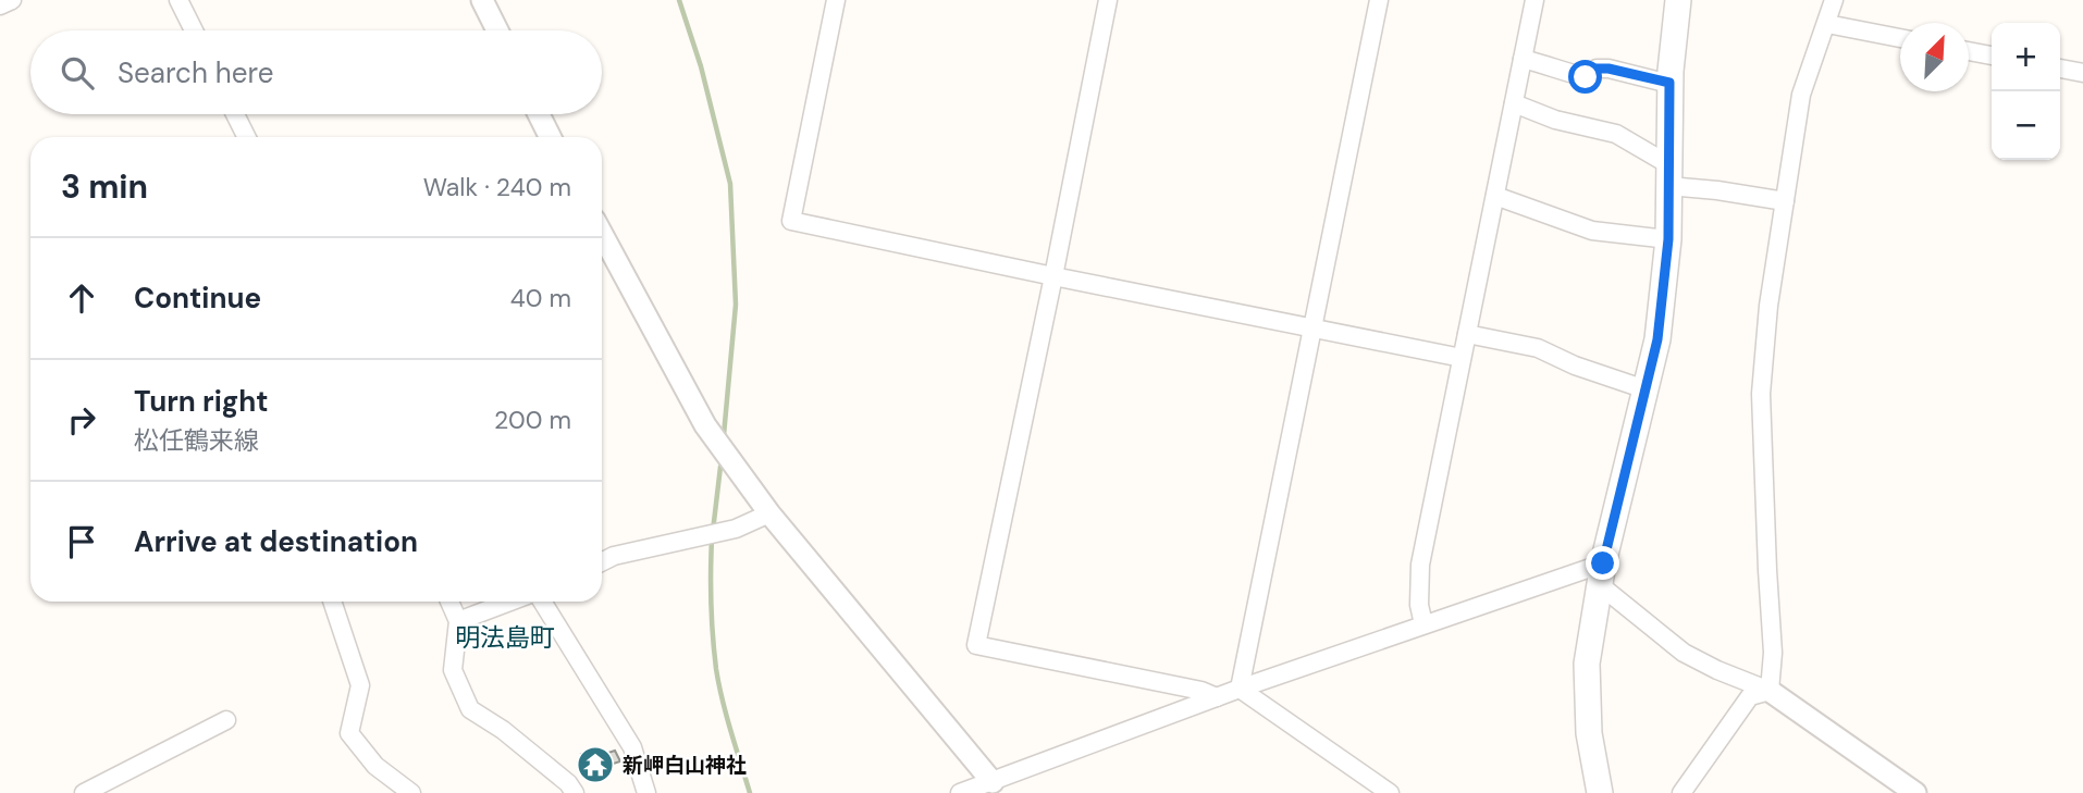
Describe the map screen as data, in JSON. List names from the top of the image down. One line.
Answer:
{"districts":["明法島町"],"places":{"temple":["新岬白山神社"]},"north":"top right","page":{"map_buttons":["+","−"],"search":"Search here","heading":["3 min","Walk · 240 m"],"list":[["Continue","40 m"],["Turn right","松任鶴来線","200 m"],"Arrive at destination"]}}
